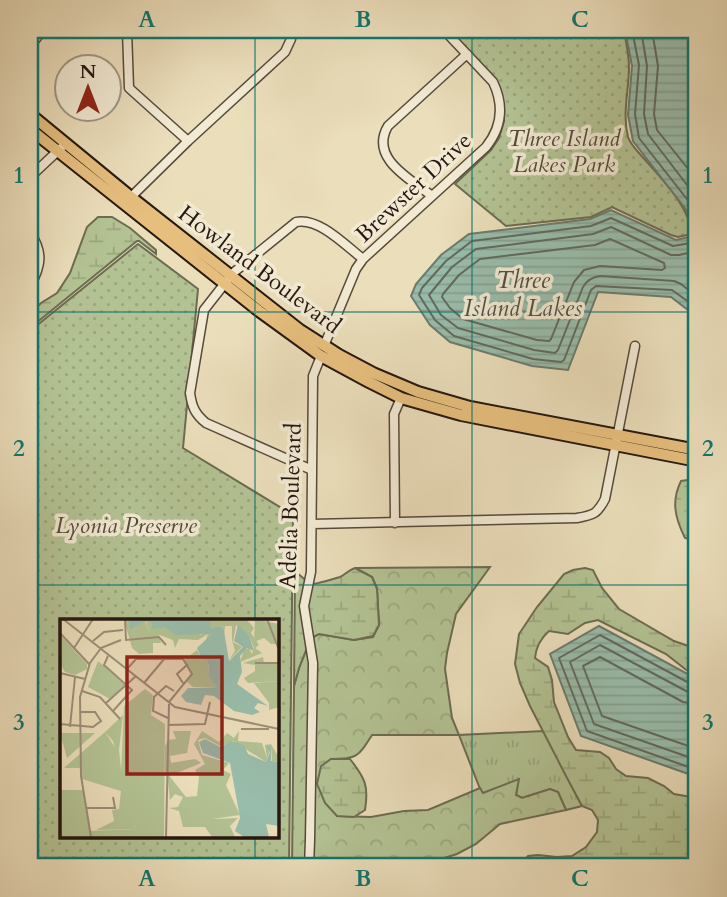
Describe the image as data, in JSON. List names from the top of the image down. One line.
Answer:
{"streets":{"main road":["Howland Boulevard"],"street":["Brewster Drive","Adelia Boulevard"]},"crossings":[["Brewster Drive","Howland Boulevard"],["Brewster Drive","Adelia Boulevard"],["Howland Boulevard","Adelia Boulevard"]],"water":["Three Island Lakes"],"parks":["Three Island Lakes Park","Lyonia Preserve"],"north":"top","grid":{"columns":["A","B","C"],"rows":["1","2","3"]}}
